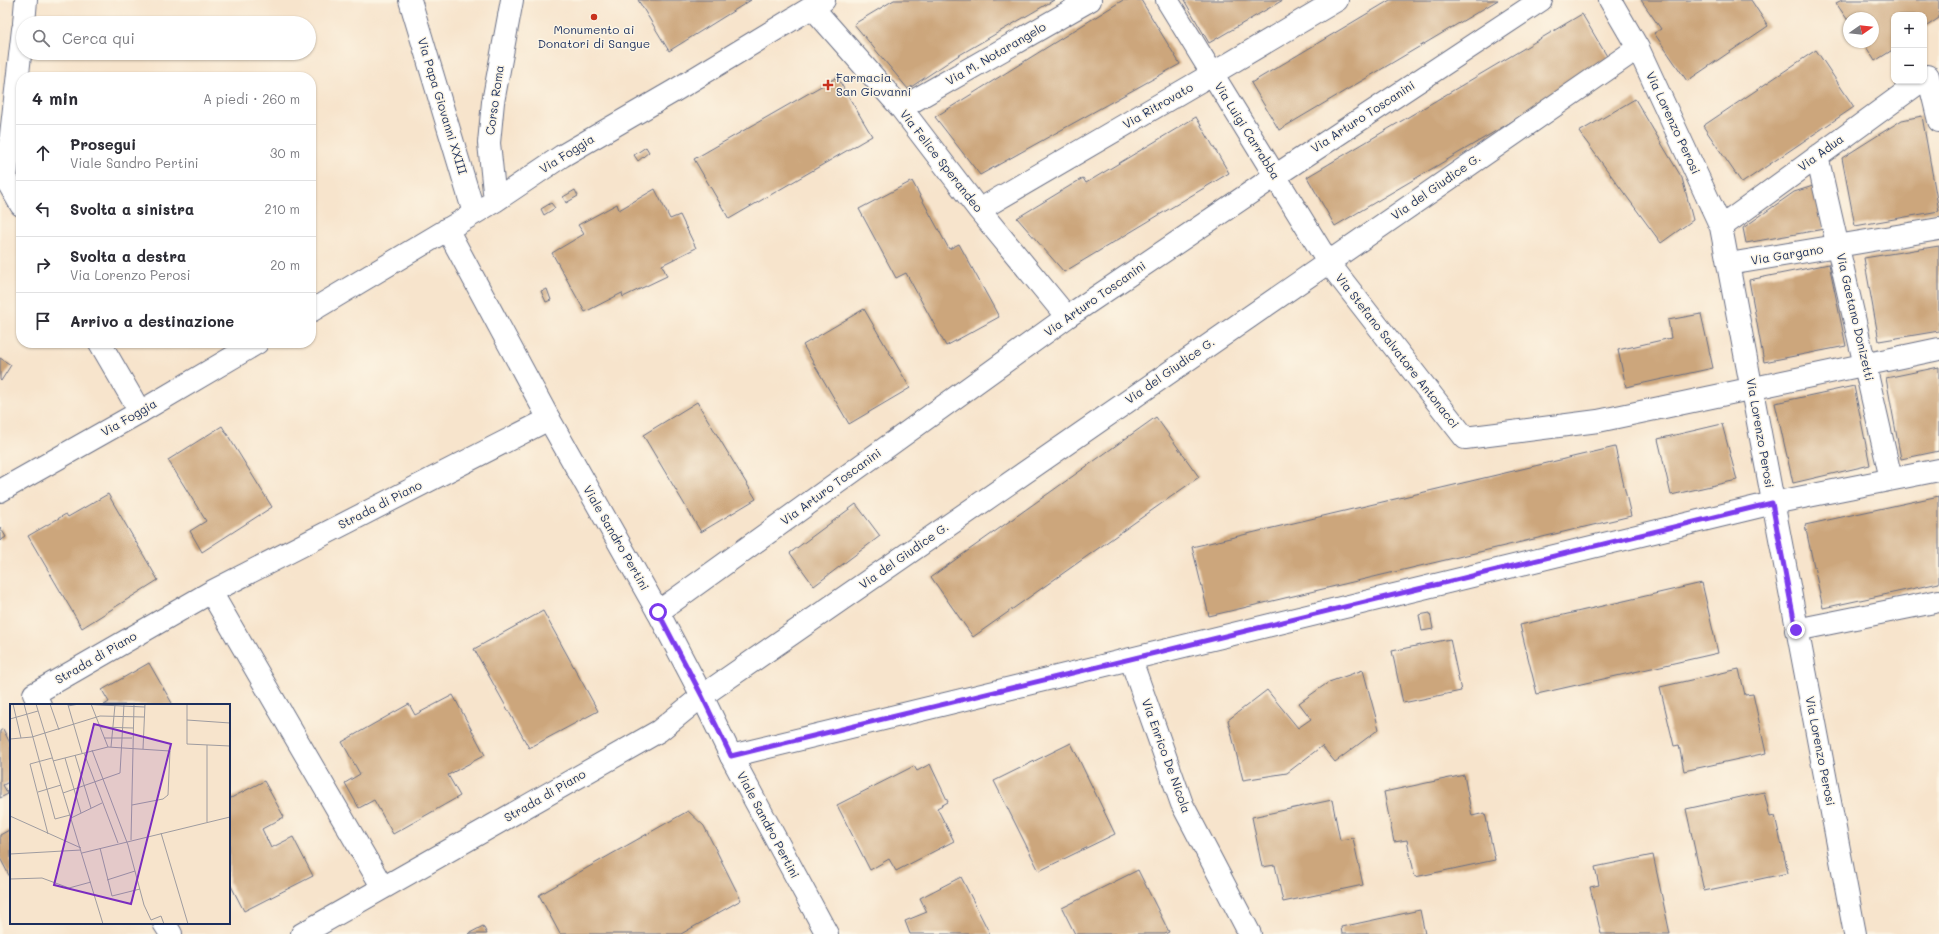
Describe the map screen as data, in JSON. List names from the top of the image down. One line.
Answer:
{"streets":{"street":["Via M. Notarangelo","Corso Roma","Via Papa Giovanni XXIII","Via Ritrovato","Via Arturo Toscanini","Via Lorenzo Perosi","Via Luigi Carrabba","Via Adua","Via Foggia","Via Felice Sperandeo","Via del Giudice G.","Via Gargano","Via Gaetano Donizetti","Via Stefano Salvatore Antonacci","Strada di Piano","Viale Sandro Pertini","Via Enrico De Nicola"]},"crossings":[["Via M. Notarangelo","Via Felice Sperandeo"],["Corso Roma","Via Foggia"],["Via Papa Giovanni XXIII","Via Foggia"],["Via Ritrovato","Via Luigi Carrabba"],["Via Ritrovato","Via Felice Sperandeo"],["Via Arturo Toscanini","Via Luigi Carrabba"],["Via Arturo Toscanini","Via Felice Sperandeo"],["Via Arturo Toscanini","Viale Sandro Pertini"],["Via Lorenzo Perosi","Via Adua"],["Via Lorenzo Perosi","Via del Giudice G."],["Via Lorenzo Perosi","Via Gargano"],["Via Lorenzo Perosi","Via Stefano Salvatore Antonacci"],["Via Luigi Carrabba","Via del Giudice G."],["Via Luigi Carrabba","Via Stefano Salvatore Antonacci"],["Via Adua","Via Gaetano Donizetti"],["Via Foggia","Via Felice Sperandeo"],["Via Foggia","Viale Sandro Pertini"],["Via del Giudice G.","Via Stefano Salvatore Antonacci"],["Via del Giudice G.","Strada di Piano"],["Via del Giudice G.","Viale Sandro Pertini"],["Via Gargano","Via Gaetano Donizetti"],["Strada di Piano","Viale Sandro Pertini"]],"places":{"other":["Monumento ai Donatori di Sangue"],"health":["Farmacia San Giovanni"]},"north":"right","page":{"map_buttons":["+","−"],"search":"Cerca qui","heading":["4 min","A piedi · 260 m"],"list":[["Prosegui","Viale Sandro Pertini","30 m"],["Svolta a sinistra","210 m"],["Svolta a destra","Via Lorenzo Perosi","20 m"],"Arrivo a destinazione"]}}
